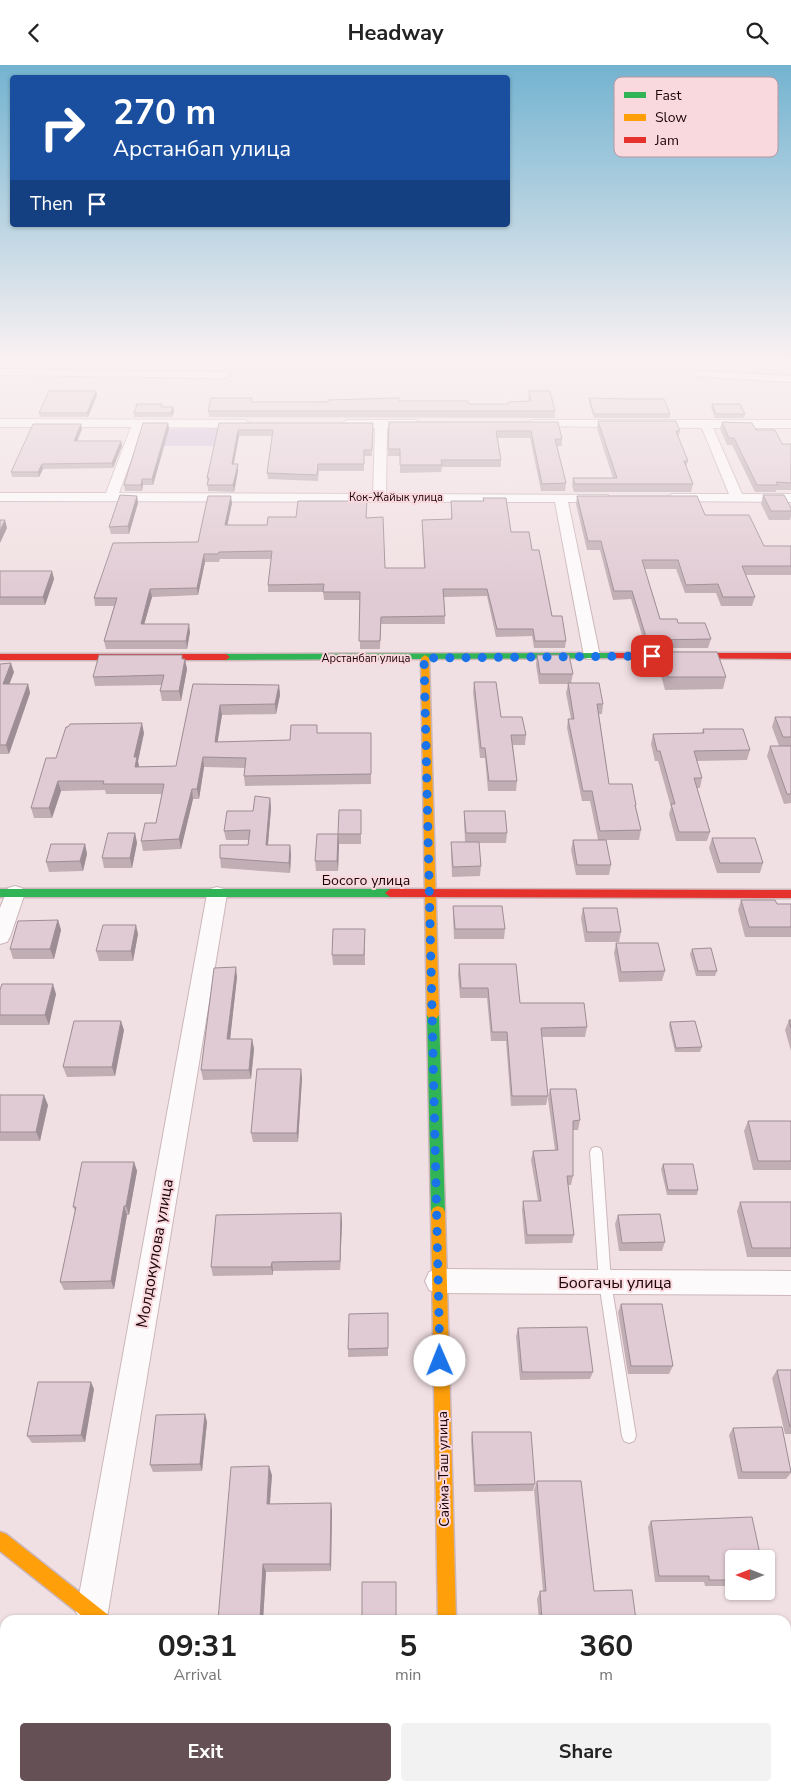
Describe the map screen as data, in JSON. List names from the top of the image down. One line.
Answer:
{"streets":{"street":["Кок-Жайык улица","Арстанбап улица","Босого улица","Молдокулова улица","Боогачы улица","Сайма-Таш улица"]},"crossings":[["Арстанбап улица","Сайма-Таш улица"],["Босого улица","Молдокулова улица"],["Босого улица","Сайма-Таш улица"],["Боогачы улица","Сайма-Таш улица"]],"legend":["Fast","Slow","Jam"],"north":"left","page":{"header":"Headway","turn":["270 m","Арстанбап улица"],"then":"Then","eta":["09:31","Arrival","5","min","360","m"],"buttons":["Exit","Share"]}}
